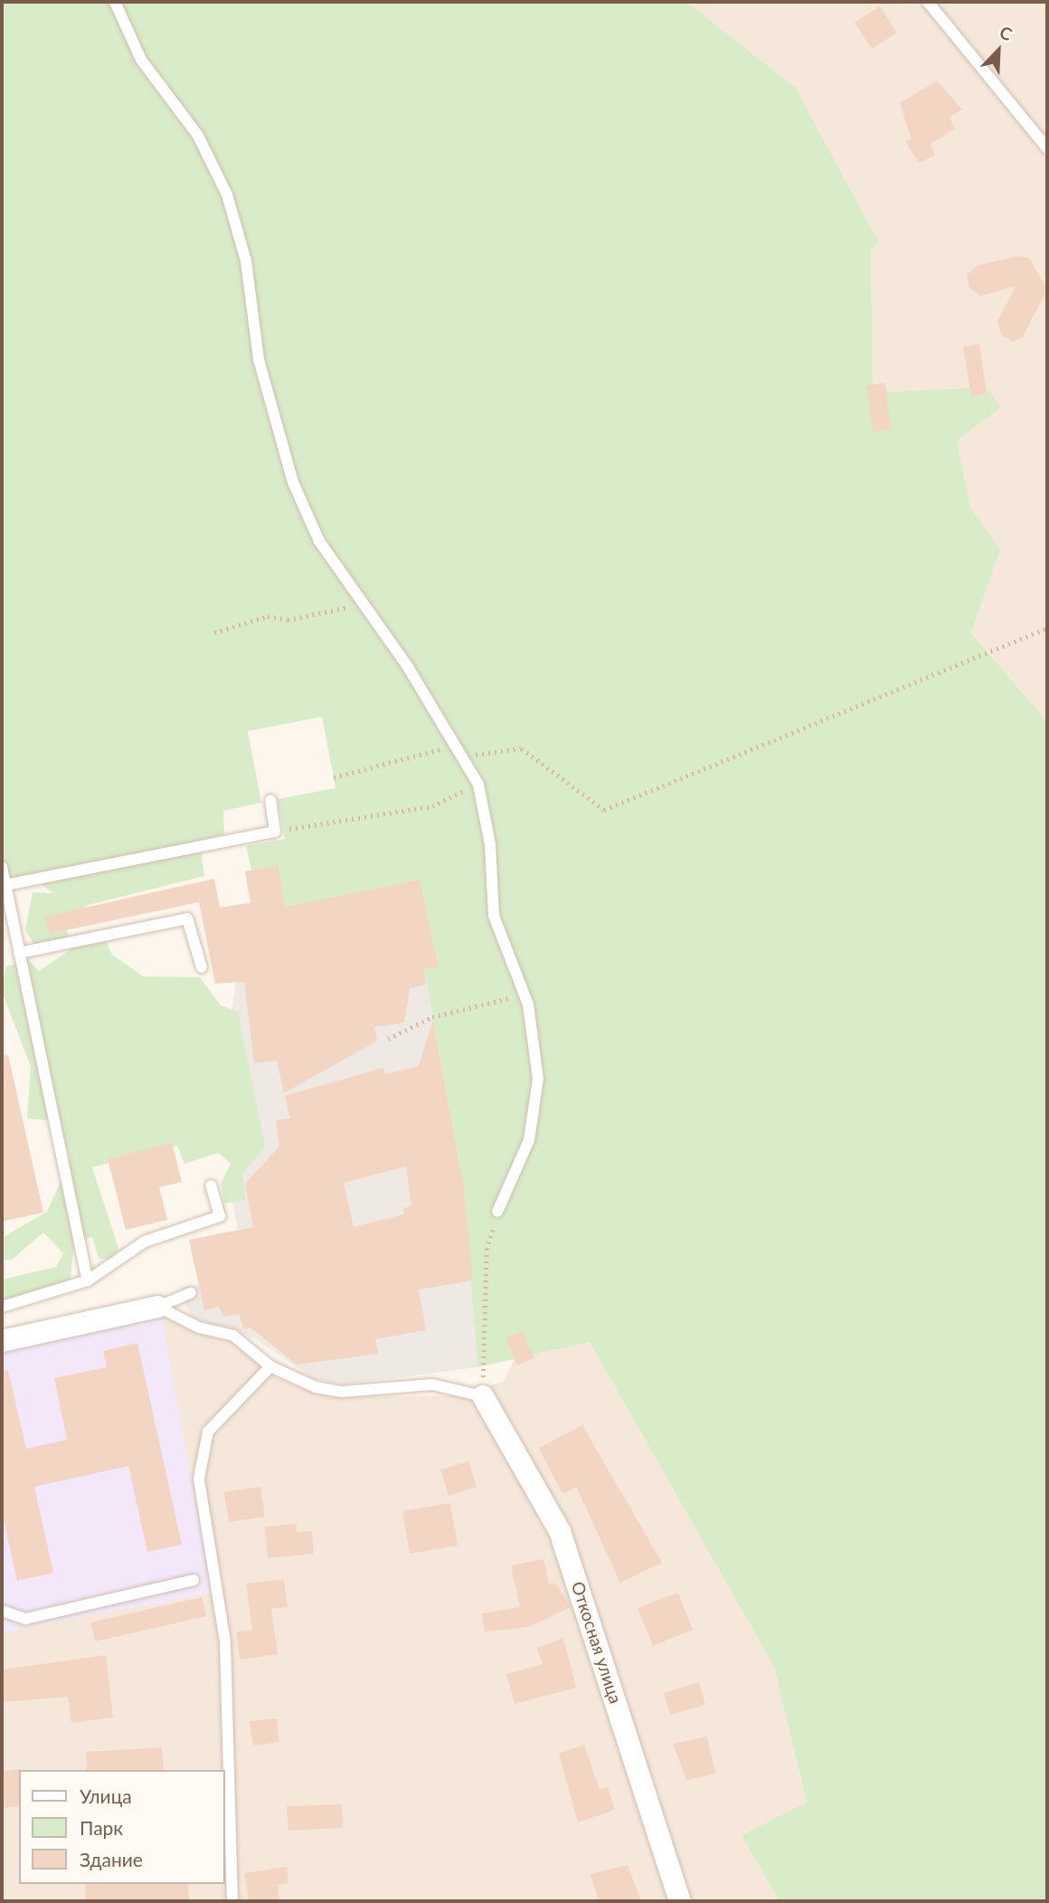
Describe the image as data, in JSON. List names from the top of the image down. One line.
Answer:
{"streets":{"street":["Откосная улица"]},"legend":["Улица","Парк","Здание"],"north":"top right"}
